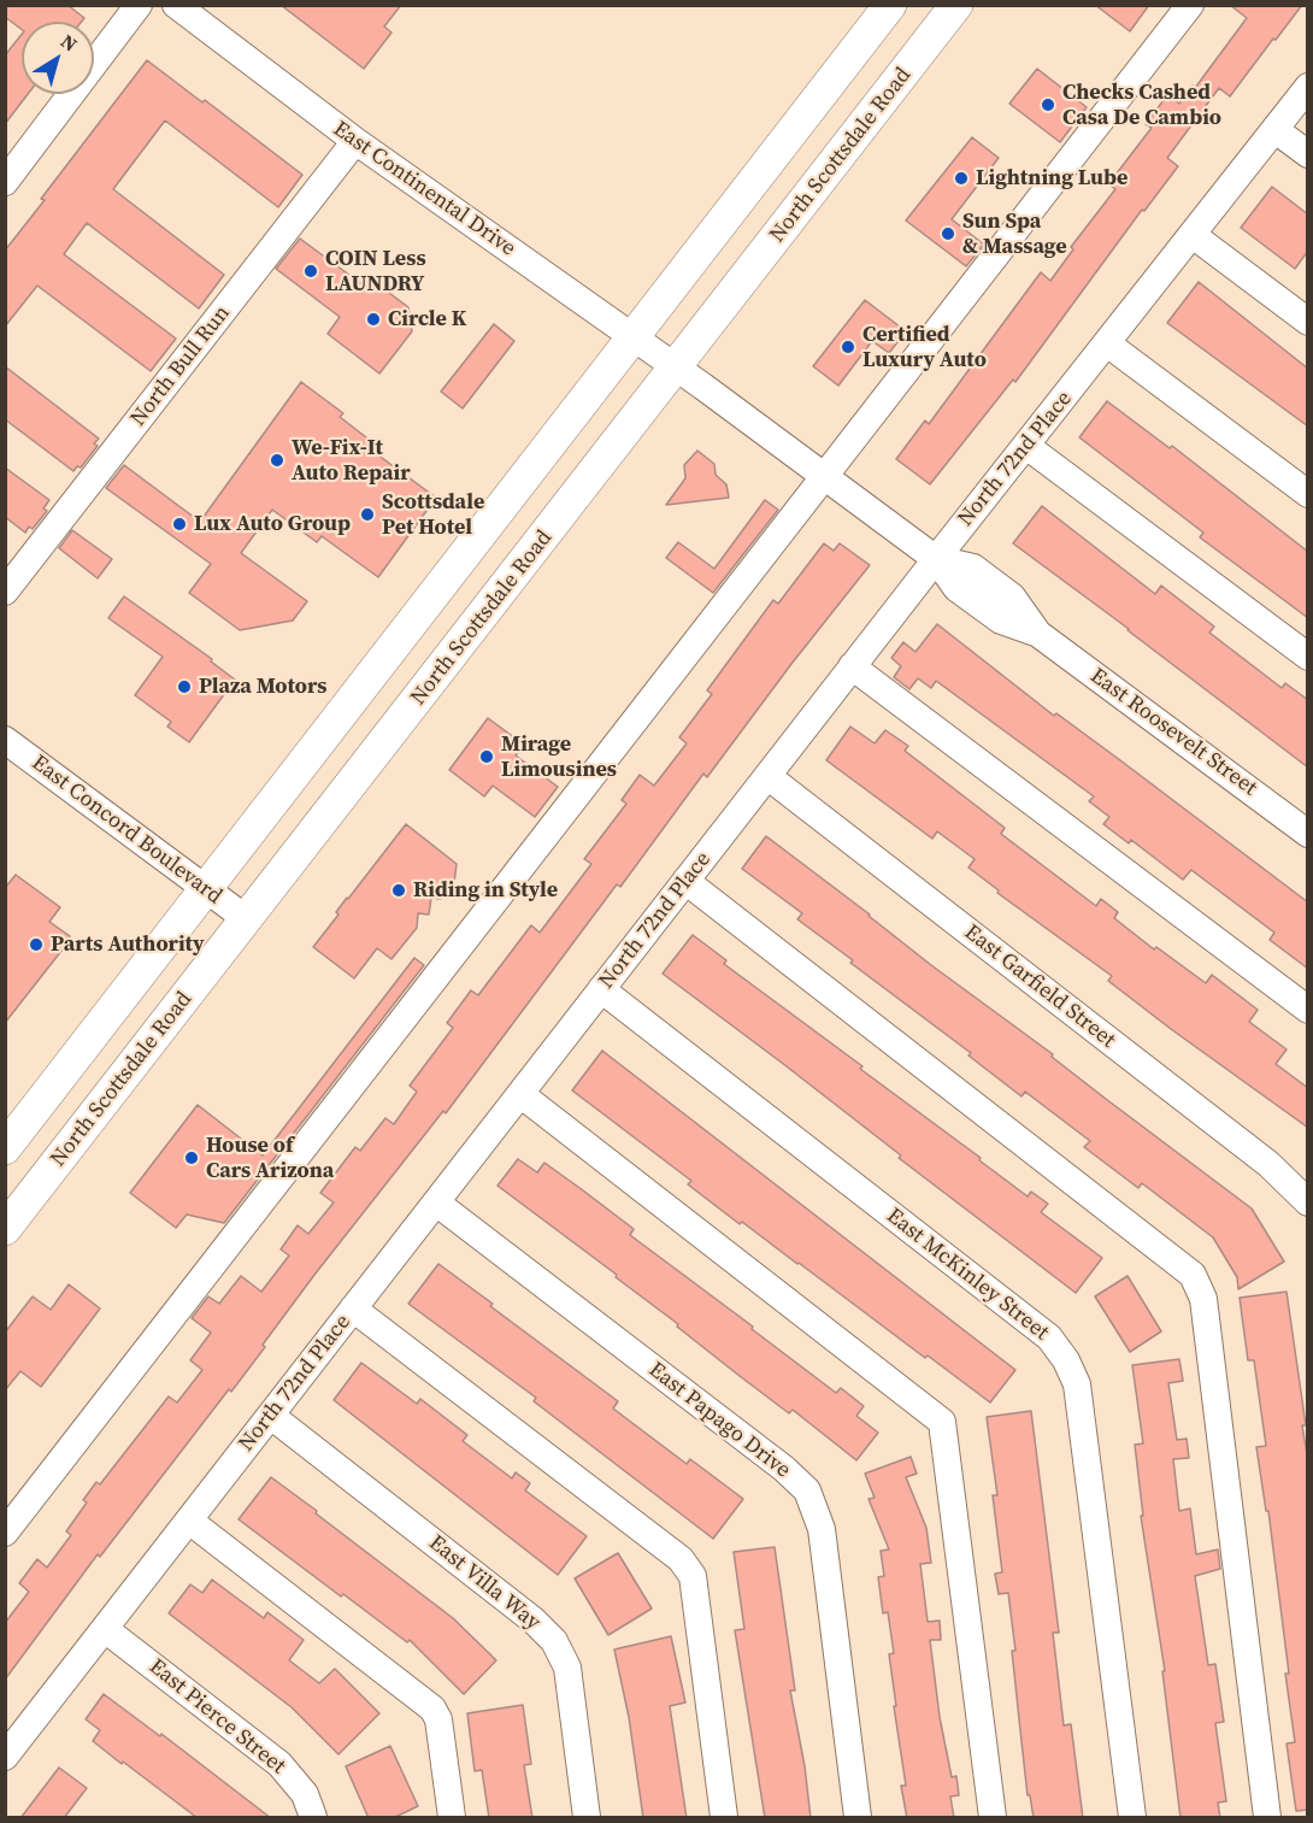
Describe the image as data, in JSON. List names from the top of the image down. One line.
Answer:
{"streets":{"main road":["North Scottsdale Road"],"street":["East Continental Drive","North Bull Run","North 72nd Place","East Roosevelt Street","East Concord Boulevard","East Garfield Street","East McKinley Street","East Papago Drive","East Villa Way","East Pierce Street"]},"crossings":[["North Scottsdale Road","East Continental Drive"],["North Scottsdale Road","East Roosevelt Street"],["North Scottsdale Road","East Concord Boulevard"],["East Continental Drive","North Bull Run"],["East Continental Drive","East Roosevelt Street"],["North 72nd Place","East Roosevelt Street"],["North 72nd Place","East Garfield Street"],["North 72nd Place","East McKinley Street"],["North 72nd Place","East Papago Drive"],["North 72nd Place","East Villa Way"],["North 72nd Place","East Pierce Street"]],"places":["Checks Cashed Casa De Cambio","Lightning Lube","Sun Spa & Massage","COIN Less LAUNDRY","Circle K","Certified Luxury Auto","We-Fix-It Auto Repair","Scottsdale Pet Hotel","Lux Auto Group","Plaza Motors","Mirage Limousines","Riding in Style","Parts Authority","House of Cars Arizona"],"north":"top right"}
